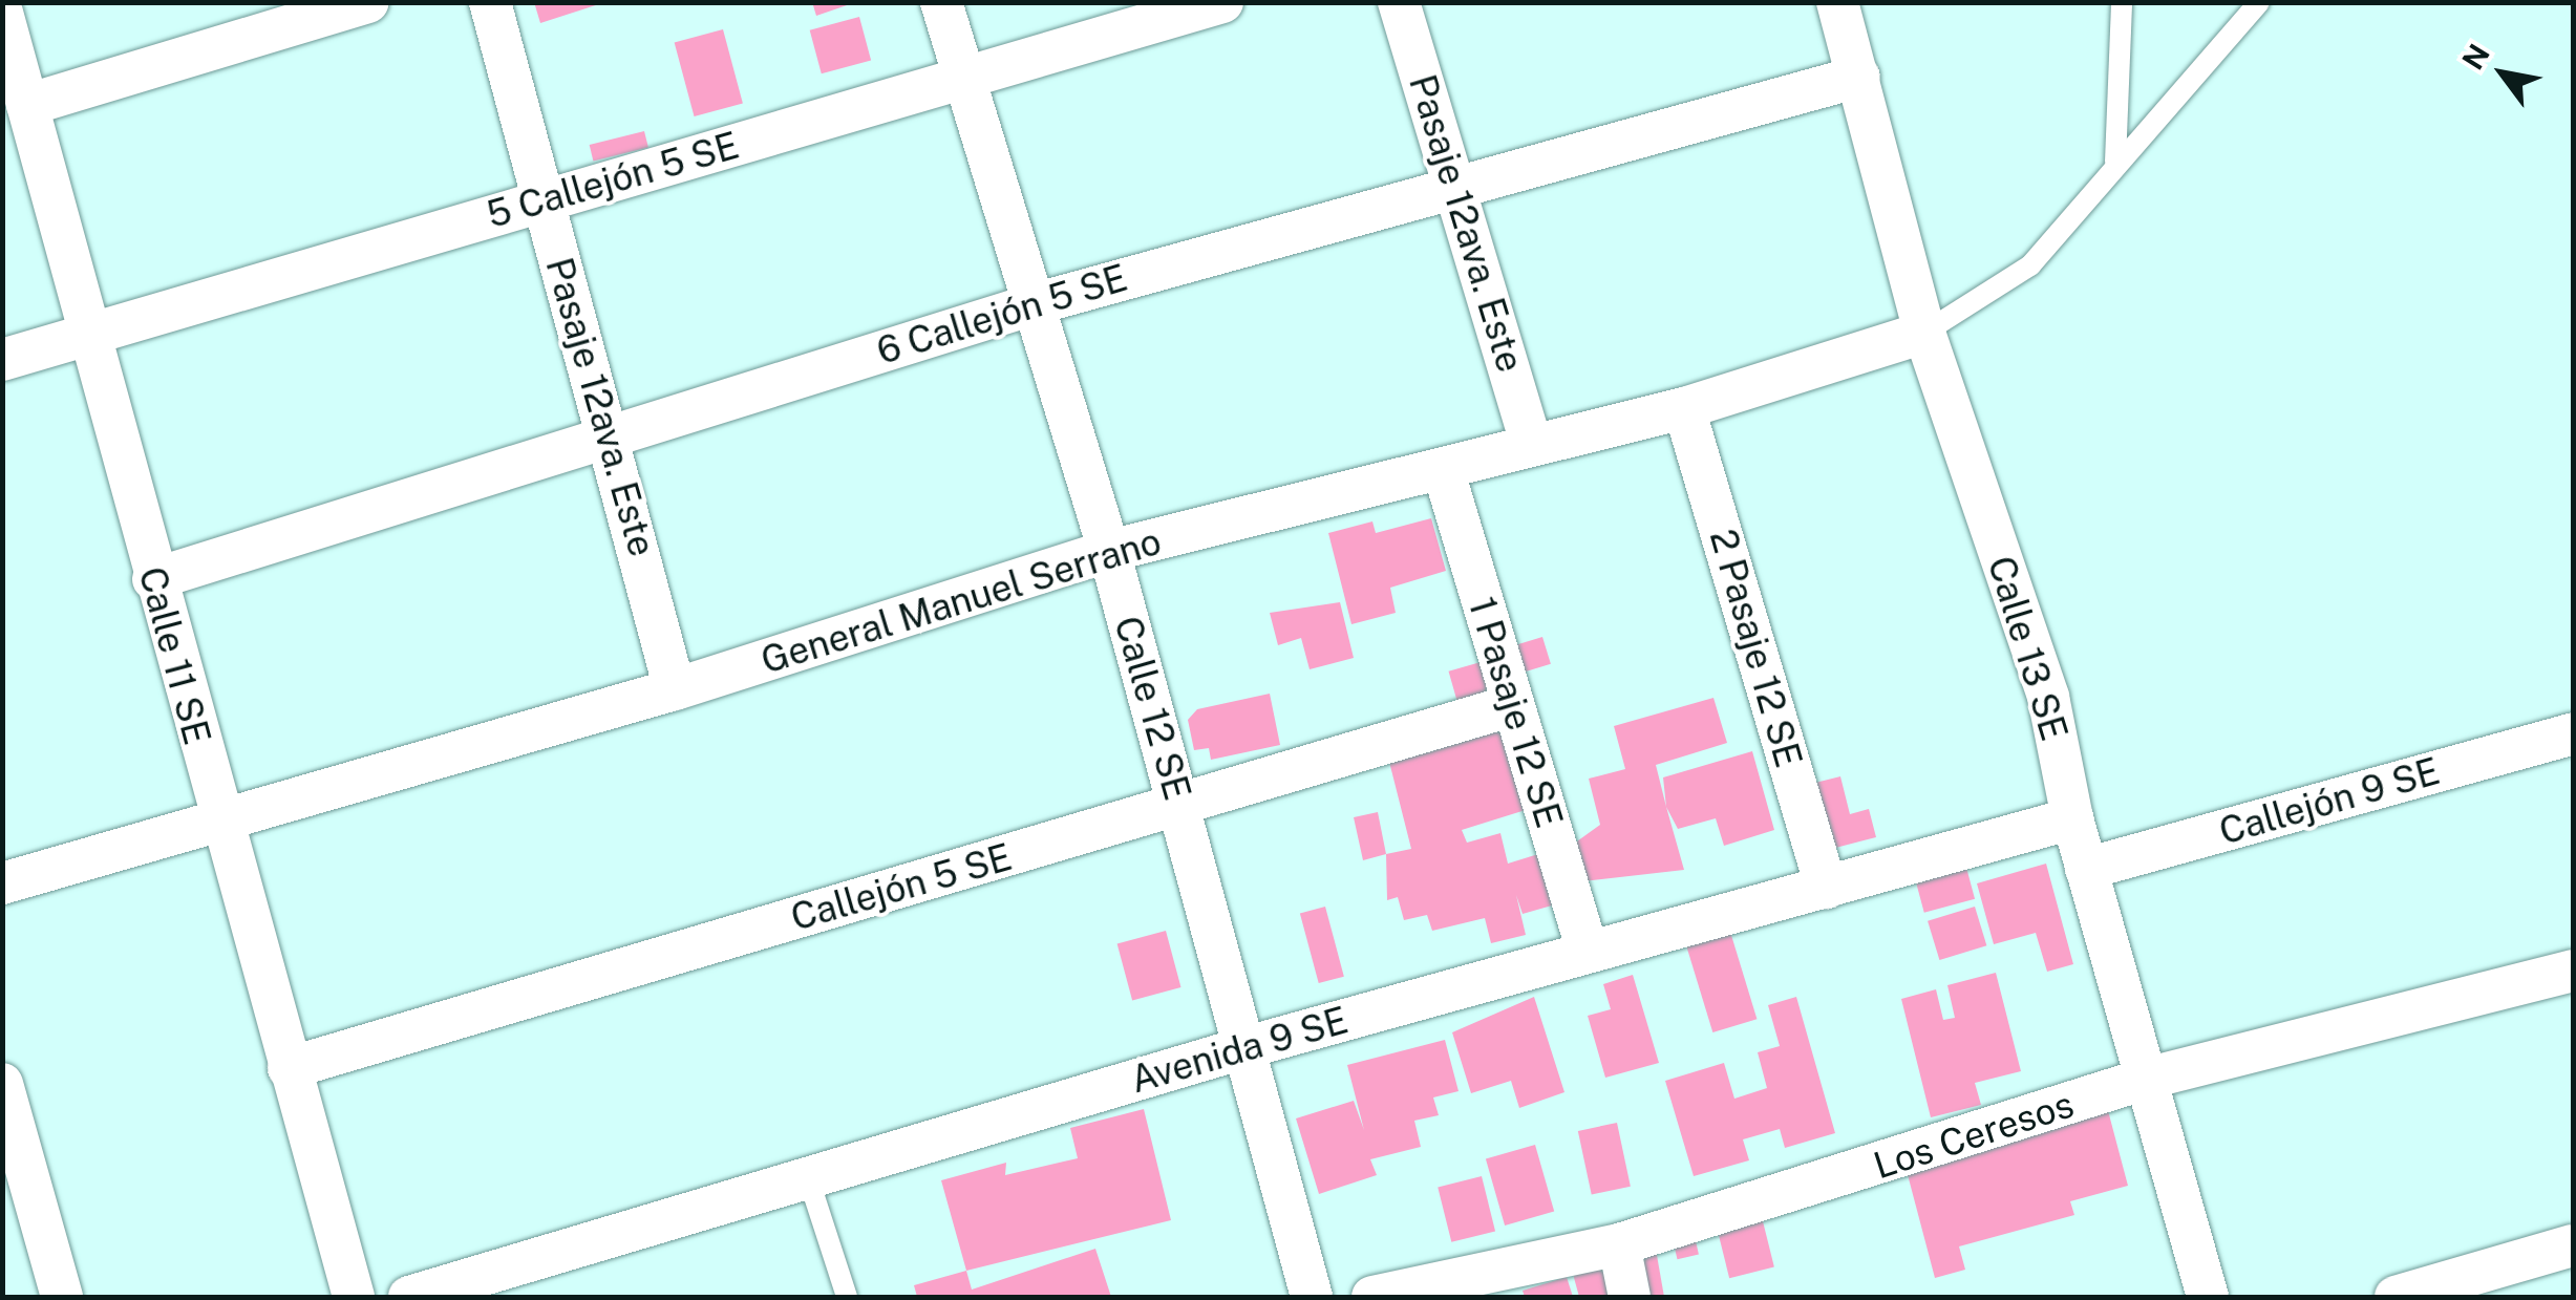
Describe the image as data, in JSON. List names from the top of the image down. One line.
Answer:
{"streets":{"street":["5 Callejón 5 SE","Pasaje 12ava. Este","6 Callejón 5 SE","General Manuel Serrano","2 Pasaje 12 SE","Calle 13 SE","Calle 11 SE","Calle 12 SE","1 Pasaje 12 SE","Callejón 9 SE","Callejón 5 SE","Avenida 9 SE","Los Ceresos"]},"crossings":[["5 Callejón 5 SE","Pasaje 12ava. Este"],["5 Callejón 5 SE","Calle 11 SE"],["5 Callejón 5 SE","Calle 12 SE"],["Pasaje 12ava. Este","6 Callejón 5 SE"],["Pasaje 12ava. Este","General Manuel Serrano"],["6 Callejón 5 SE","Calle 13 SE"],["6 Callejón 5 SE","Calle 11 SE"],["6 Callejón 5 SE","Calle 12 SE"],["General Manuel Serrano","2 Pasaje 12 SE"],["General Manuel Serrano","Calle 13 SE"],["General Manuel Serrano","Calle 11 SE"],["General Manuel Serrano","Calle 12 SE"],["General Manuel Serrano","1 Pasaje 12 SE"],["2 Pasaje 12 SE","Avenida 9 SE"],["Calle 13 SE","Callejón 9 SE"],["Calle 13 SE","Avenida 9 SE"],["Calle 13 SE","Los Ceresos"],["Calle 11 SE","Callejón 5 SE"],["Calle 12 SE","Callejón 5 SE"],["Calle 12 SE","Avenida 9 SE"],["1 Pasaje 12 SE","Callejón 5 SE"],["1 Pasaje 12 SE","Avenida 9 SE"]],"north":"top left"}
